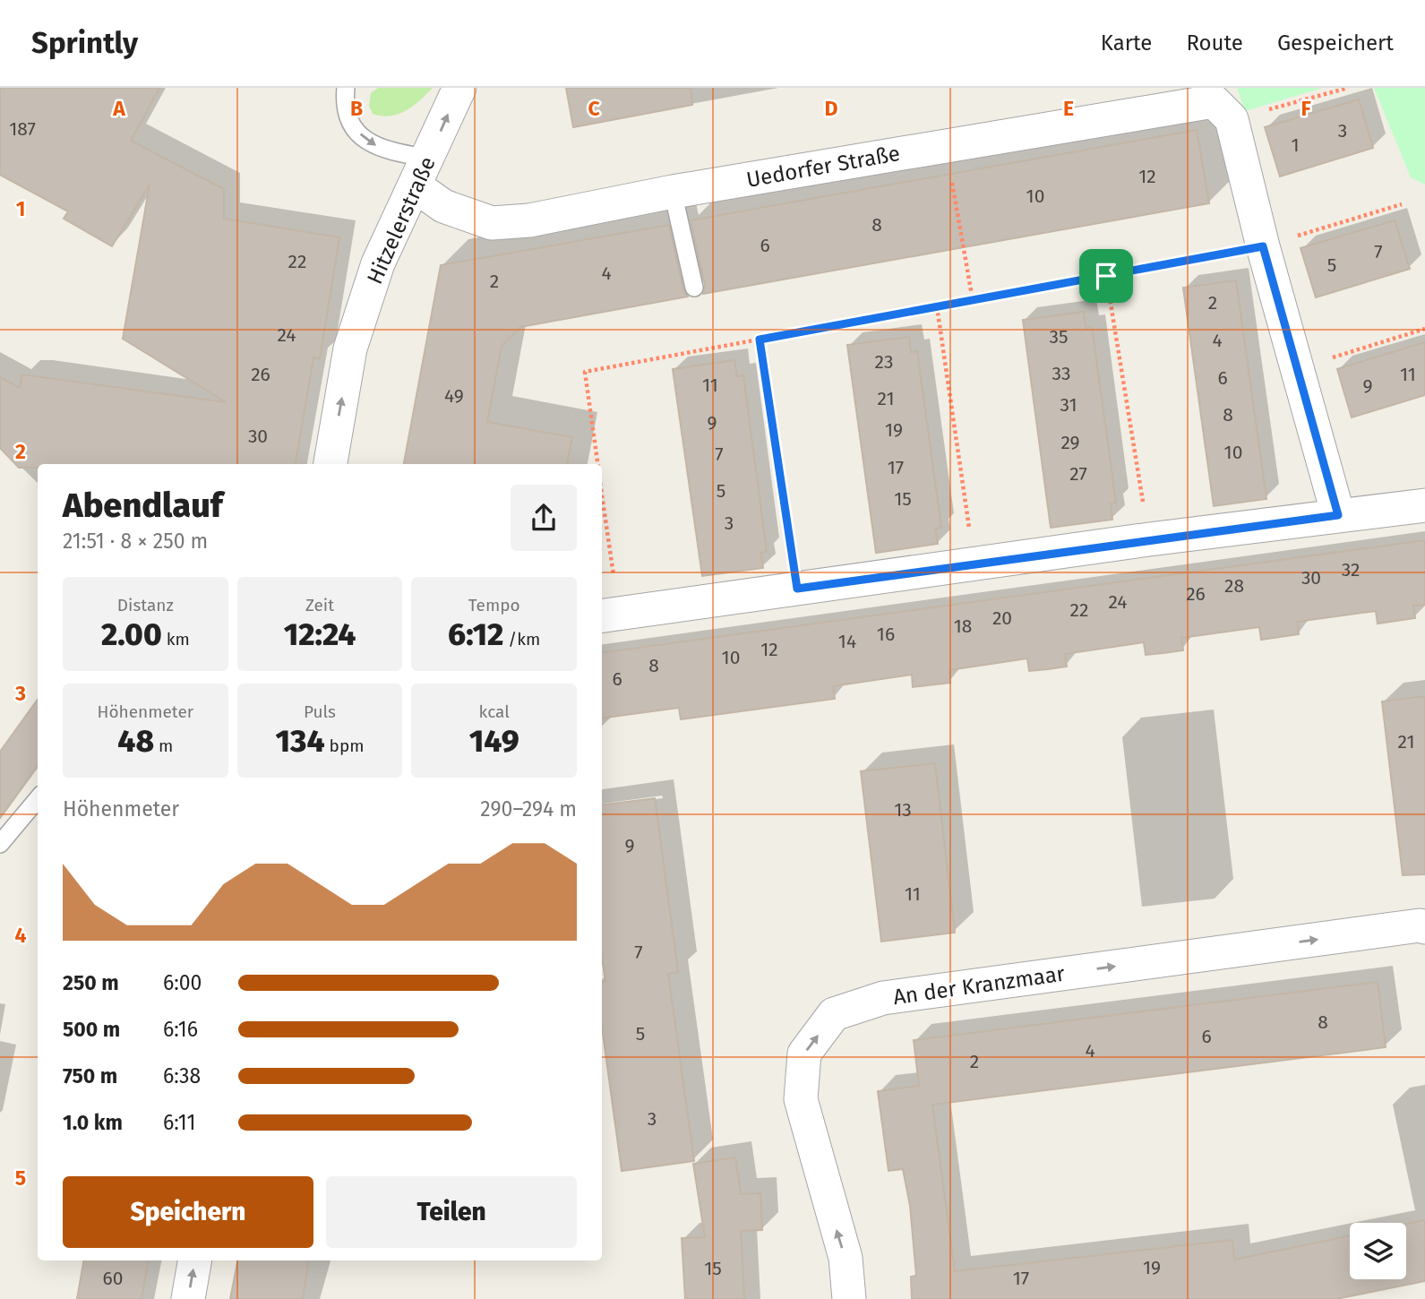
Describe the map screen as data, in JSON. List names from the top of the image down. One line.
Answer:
{"streets":{"street":["Uedorfer Straße","Hitzelerstraße","An der Kranzmaar"]},"crossings":[["Uedorfer Straße","Hitzelerstraße"]],"one_way":["Hitzelerstraße"],"house_numbers":["187","3","1","12","10","8","6","7","22","5","4","2","2","24","35","4","23","33","26","11","6","11","9","49","21","31","8","9","19","30","29","10","7","17","27","5","15","3","32","30","28","26","24","22","20","18","16","14","12","10","8","6","21","13","9","11","7","8","5","6","4","2","3","19","15","60","17"],"page":{"header":"Sprintly","nav":["Karte","Route","Gespeichert"],"heading":["Abendlauf","21:51 · 8 × 250 m"],"stats":[["Distanz","2.00 km"],["Zeit","12:24"],["Tempo","6:12 /km"],["Höhenmeter","48 m"],["Puls","134 bpm"],["kcal","149"]],"chart":["Höhenmeter","290–294 m"],"list":[{"name":"250 m","note":"6:00"},{"name":"500 m","note":"6:16"},{"name":"750 m","note":"6:38"},{"name":"1.0 km","note":"6:11"}],"buttons":["Speichern","Teilen"]},"grid":{"columns":["A","B","C","D","E","F"],"rows":["1","2","3","4","5"]}}
